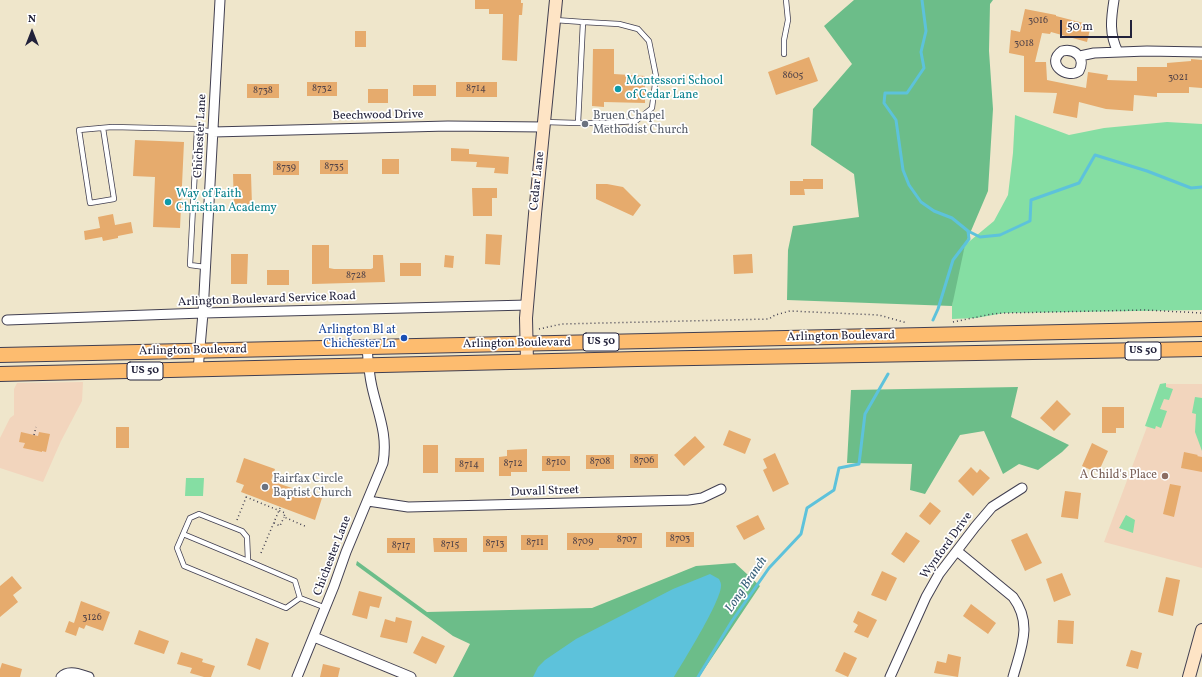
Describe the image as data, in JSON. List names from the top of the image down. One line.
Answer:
{"streets":{"main road":["Cedar Lane","Arlington Boulevard","US 50"],"street":["Beechwood Drive","Chichester Lane","Arlington Boulevard Service Road","Duvall Street","Wynford Drive"]},"crossings":[["Beechwood Drive","Chichester Lane"],["Beechwood Drive","Cedar Lane"],["Chichester Lane","Arlington Boulevard Service Road"],["Chichester Lane","Arlington Boulevard"],["Chichester Lane","Duvall Street"],["Cedar Lane","Arlington Boulevard Service Road"],["Cedar Lane","Arlington Boulevard"]],"water":["Long Branch"],"places":["Montessori School of Cedar Lane","Bruen Chapel Methodist Church","Way of Faith Christian Academy","Arlington Bl at Chichester Ln","A Child's Place","Fairfax Circle Baptist Church"],"house_numbers":["3016","3018","8605","3021","8732","8714","8738","8735","8739","8728","8706","8708","8710","8712","8714","8703","8707","8709","8711","8713","8715","8717","3126"],"scale_bar":"50 m","north":"top"}
